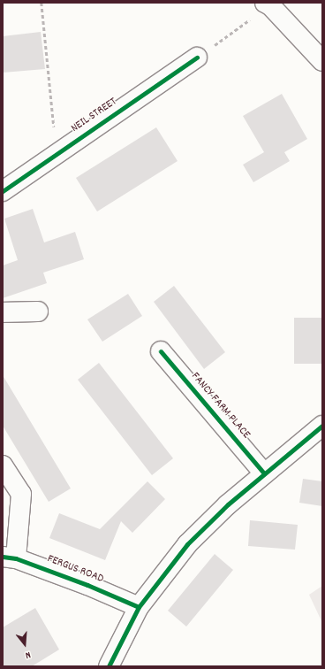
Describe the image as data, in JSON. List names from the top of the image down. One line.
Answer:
{"streets":{"street":["NEIL STREET","FANCY FARM PLACE","FERGUS ROAD"]},"north":"bottom"}
